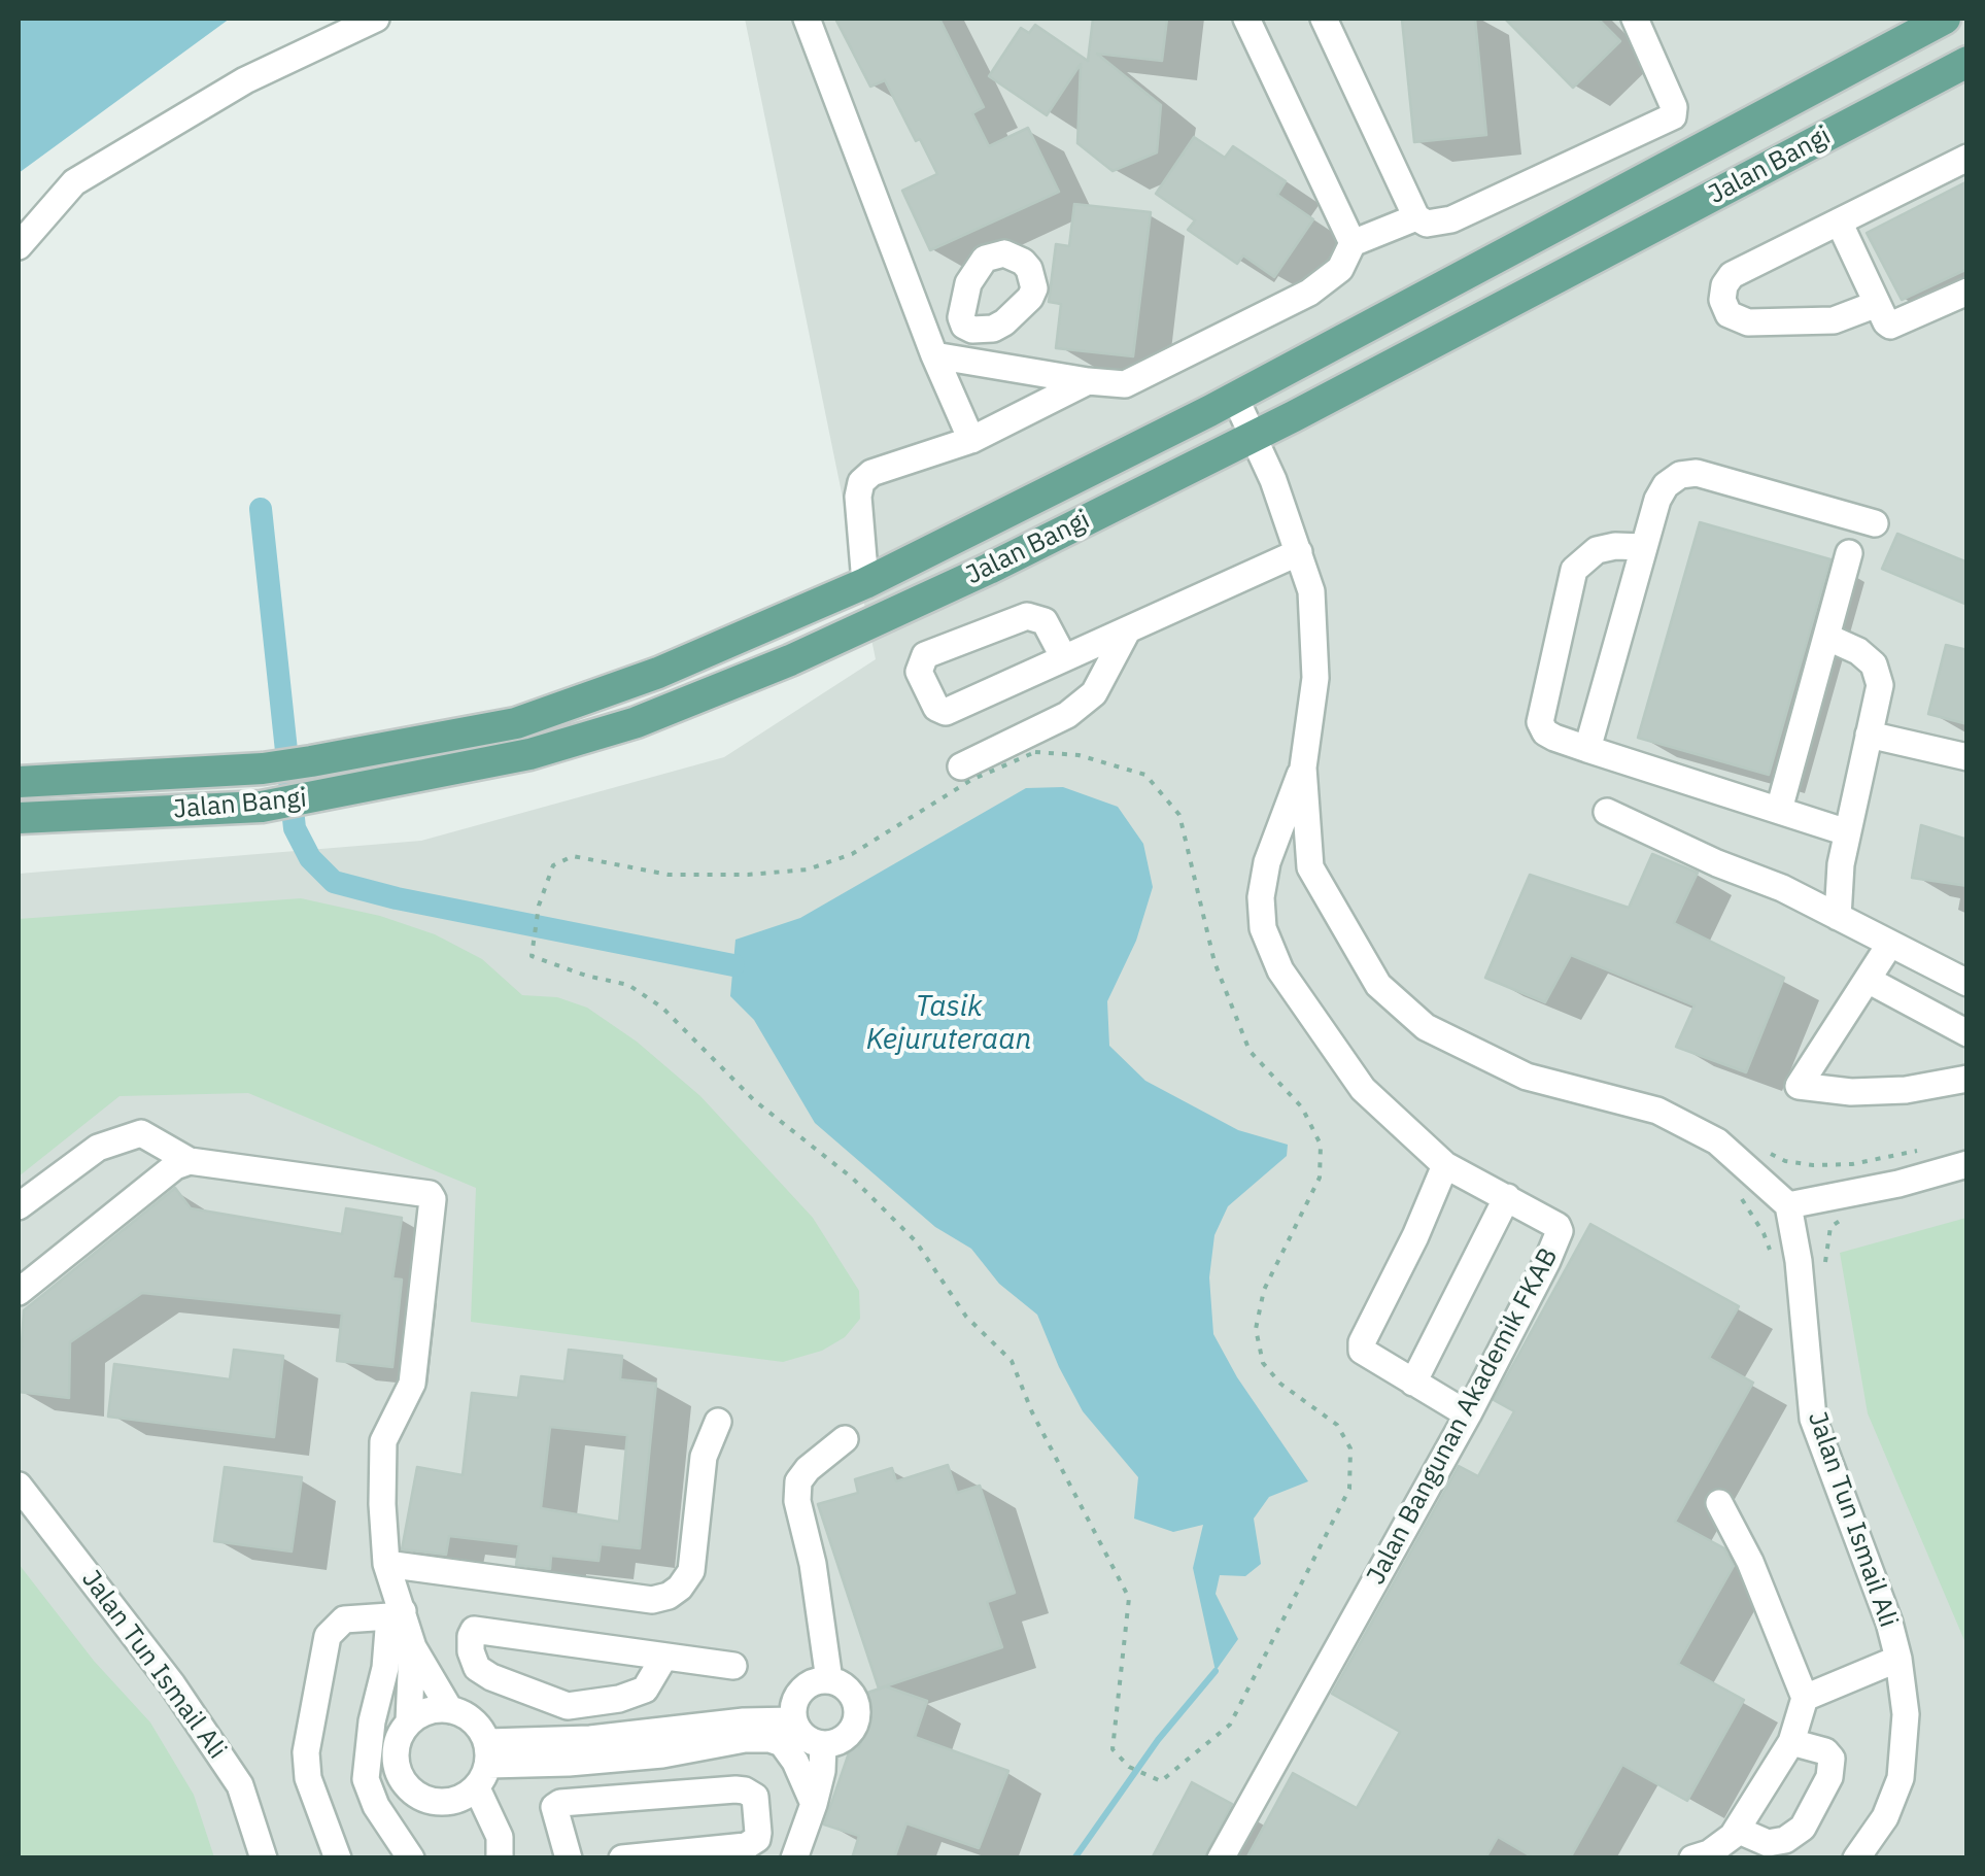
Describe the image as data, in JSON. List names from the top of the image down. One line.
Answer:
{"streets":{"main road":["Jalan Bangi"],"street":["Jalan Bangunan Akademik FKAB","Jalan Tun Ismail Ali"]},"water":["Tasik Kejuruteraan"]}
